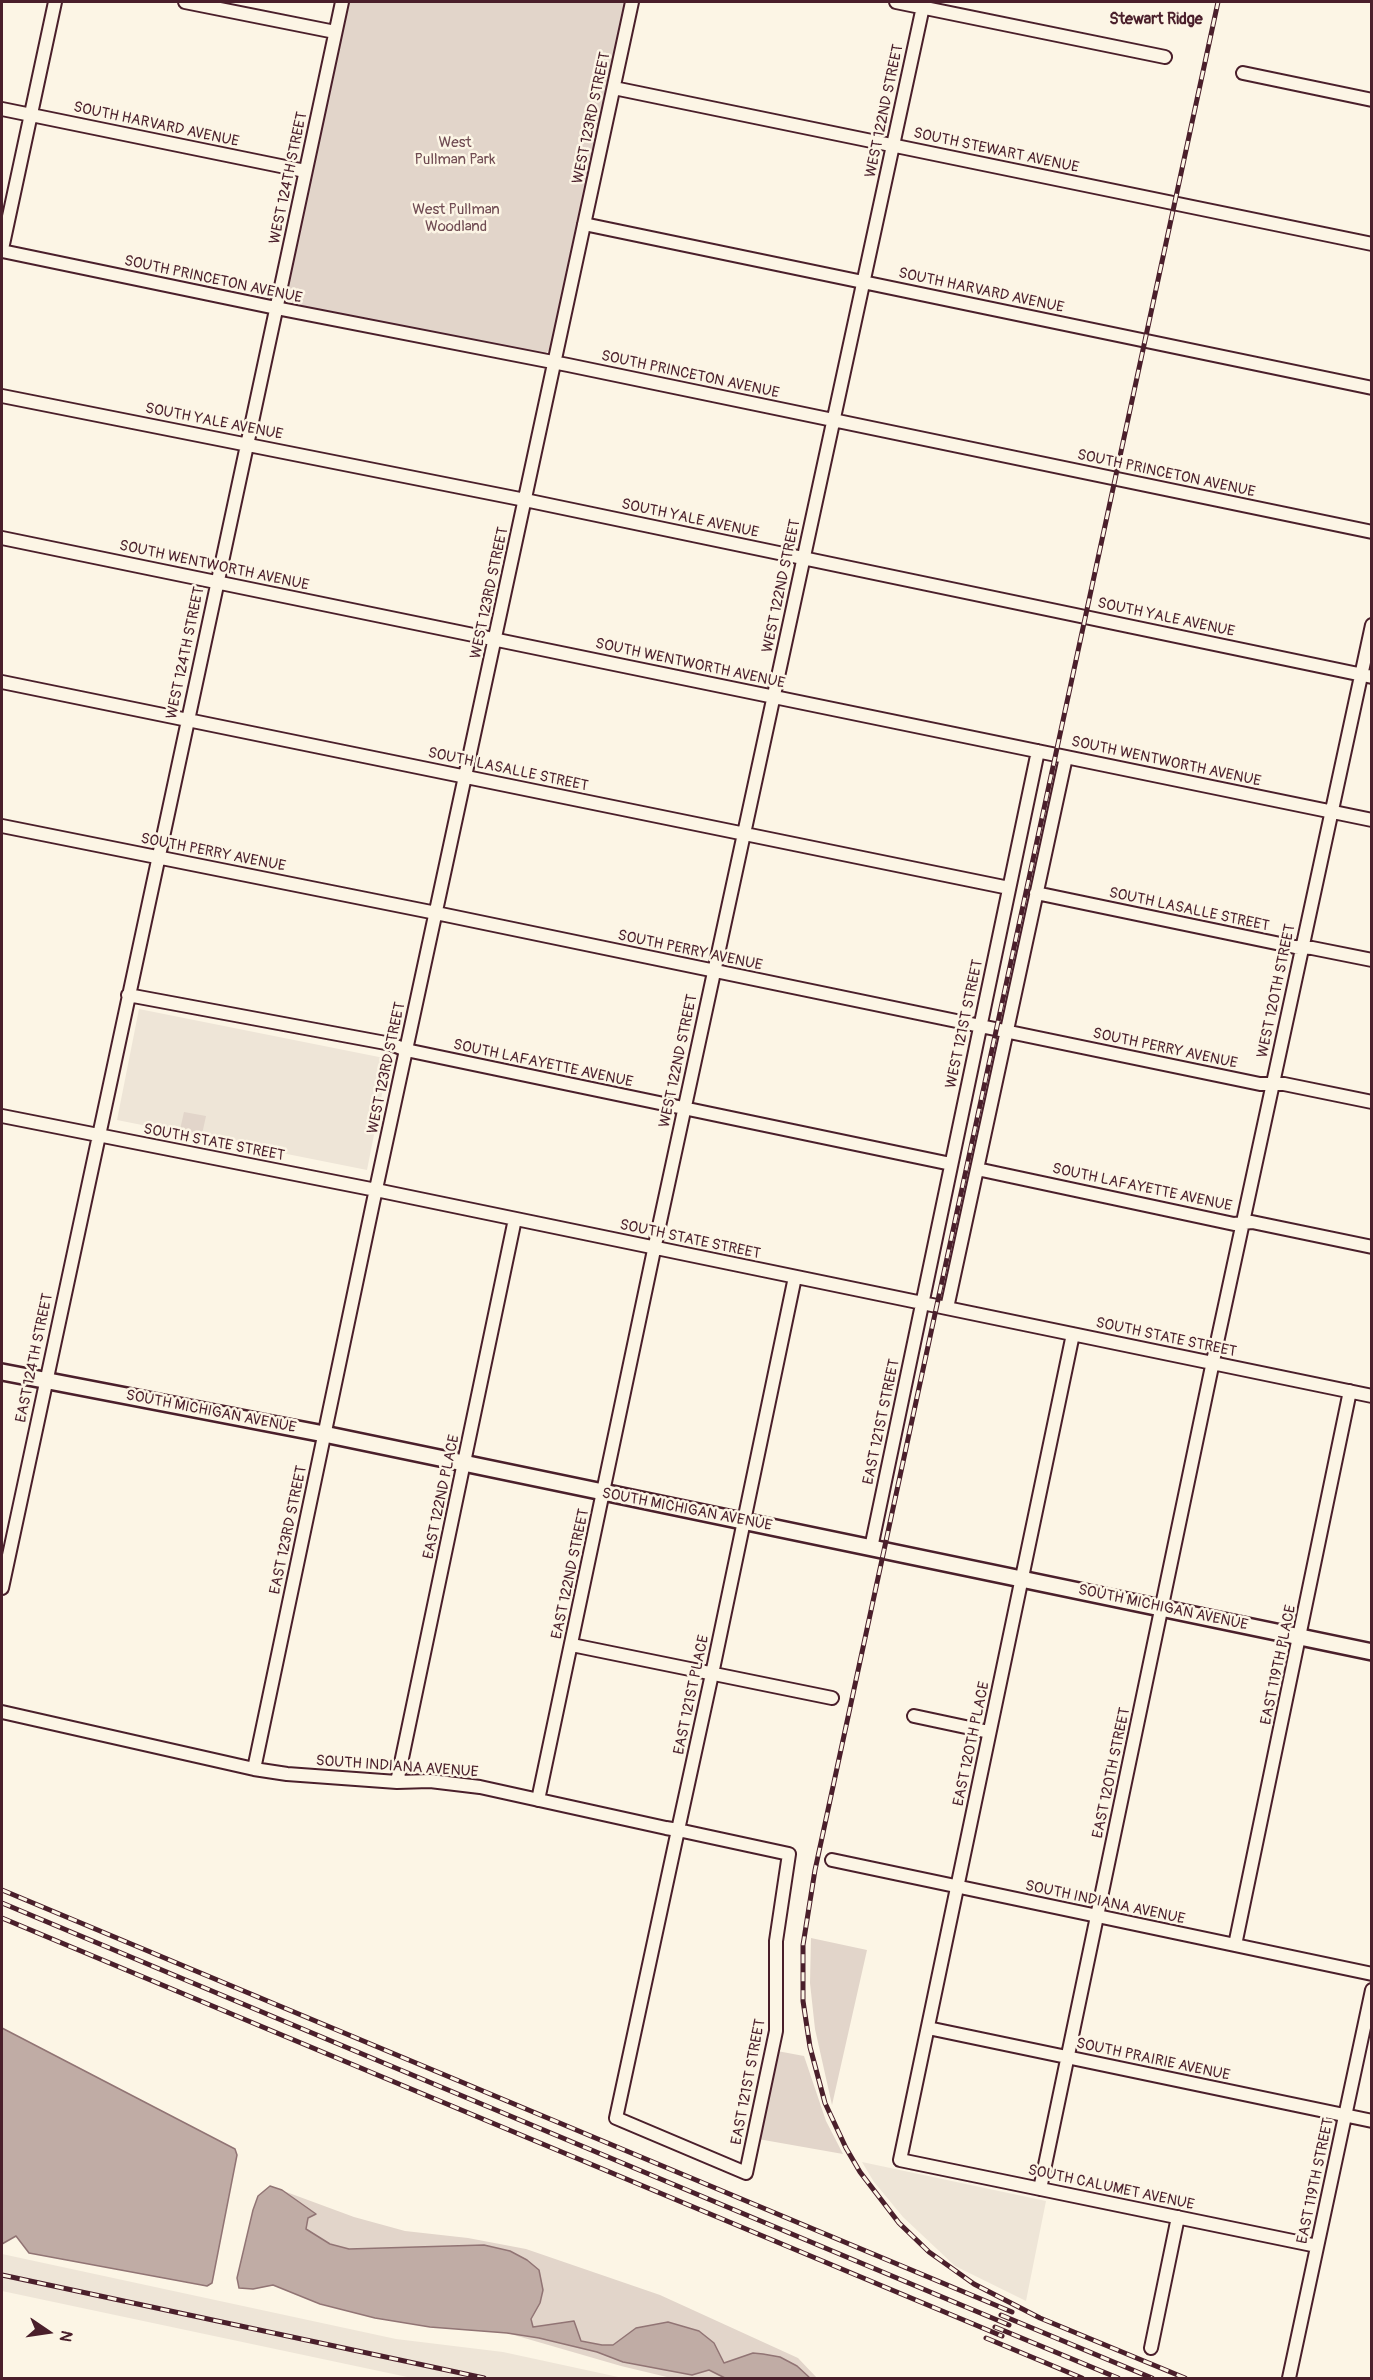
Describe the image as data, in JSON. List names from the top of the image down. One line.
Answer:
{"streets":{"main road":["SOUTH MICHIGAN AVENUE"],"street":["WEST 122ND STREET","WEST 123RD STREET","SOUTH HARVARD AVENUE","SOUTH STEWART AVENUE","WEST 124TH STREET","SOUTH PRINCETON AVENUE","SOUTH YALE AVENUE","SOUTH WENTWORTH AVENUE","SOUTH LASALLE STREET","SOUTH PERRY AVENUE","WEST 120TH STREET","WEST 121ST STREET","SOUTH LAFAYETTE AVENUE","SOUTH STATE STREET","EAST 124TH STREET","EAST 121ST STREET","EAST 122ND PLACE","EAST 123RD STREET","EAST 122ND STREET","EAST 119TH PLACE","EAST 121ST PLACE","EAST 120TH PLACE","SOUTH INDIANA AVENUE","EAST 120TH STREET","SOUTH PRAIRIE AVENUE","EAST 119TH STREET","SOUTH CALUMET AVENUE"]},"crossings":[["WEST 122ND STREET","SOUTH HARVARD AVENUE"],["WEST 122ND STREET","SOUTH STEWART AVENUE"],["WEST 122ND STREET","SOUTH PRINCETON AVENUE"],["WEST 122ND STREET","SOUTH YALE AVENUE"],["WEST 122ND STREET","SOUTH WENTWORTH AVENUE"],["WEST 122ND STREET","SOUTH LASALLE STREET"],["WEST 122ND STREET","SOUTH PERRY AVENUE"],["WEST 122ND STREET","SOUTH LAFAYETTE AVENUE"],["WEST 122ND STREET","SOUTH STATE STREET"],["WEST 122ND STREET","EAST 122ND STREET"],["WEST 123RD STREET","SOUTH HARVARD AVENUE"],["WEST 123RD STREET","SOUTH STEWART AVENUE"],["WEST 123RD STREET","SOUTH PRINCETON AVENUE"],["WEST 123RD STREET","SOUTH YALE AVENUE"],["WEST 123RD STREET","SOUTH WENTWORTH AVENUE"],["WEST 123RD STREET","SOUTH LASALLE STREET"],["WEST 123RD STREET","SOUTH PERRY AVENUE"],["WEST 123RD STREET","SOUTH LAFAYETTE AVENUE"],["WEST 123RD STREET","SOUTH STATE STREET"],["WEST 123RD STREET","EAST 123RD STREET"],["SOUTH HARVARD AVENUE","WEST 124TH STREET"],["WEST 124TH STREET","SOUTH PRINCETON AVENUE"],["WEST 124TH STREET","SOUTH YALE AVENUE"],["WEST 124TH STREET","SOUTH WENTWORTH AVENUE"],["WEST 124TH STREET","SOUTH LASALLE STREET"],["WEST 124TH STREET","SOUTH PERRY AVENUE"],["WEST 124TH STREET","SOUTH LAFAYETTE AVENUE"],["WEST 124TH STREET","SOUTH STATE STREET"],["WEST 124TH STREET","EAST 124TH STREET"],["SOUTH YALE AVENUE","WEST 120TH STREET"],["SOUTH WENTWORTH AVENUE","WEST 120TH STREET"],["SOUTH WENTWORTH AVENUE","WEST 121ST STREET"],["SOUTH LASALLE STREET","WEST 120TH STREET"],["SOUTH LASALLE STREET","WEST 121ST STREET"],["SOUTH PERRY AVENUE","WEST 120TH STREET"],["SOUTH PERRY AVENUE","WEST 121ST STREET"],["WEST 120TH STREET","SOUTH LAFAYETTE AVENUE"],["WEST 120TH STREET","SOUTH STATE STREET"],["WEST 120TH STREET","EAST 120TH STREET"],["WEST 121ST STREET","SOUTH LAFAYETTE AVENUE"],["WEST 121ST STREET","SOUTH STATE STREET"],["WEST 121ST STREET","EAST 121ST STREET"],["SOUTH STATE STREET","EAST 124TH STREET"],["SOUTH STATE STREET","EAST 121ST STREET"],["SOUTH STATE STREET","EAST 122ND PLACE"],["SOUTH STATE STREET","EAST 123RD STREET"],["SOUTH STATE STREET","EAST 122ND STREET"],["SOUTH STATE STREET","EAST 119TH PLACE"],["SOUTH STATE STREET","EAST 121ST PLACE"],["SOUTH STATE STREET","EAST 120TH PLACE"],["SOUTH STATE STREET","EAST 120TH STREET"],["EAST 124TH STREET","SOUTH MICHIGAN AVENUE"],["SOUTH MICHIGAN AVENUE","EAST 121ST STREET"],["SOUTH MICHIGAN AVENUE","EAST 122ND PLACE"],["SOUTH MICHIGAN AVENUE","EAST 123RD STREET"],["SOUTH MICHIGAN AVENUE","EAST 122ND STREET"],["SOUTH MICHIGAN AVENUE","EAST 119TH PLACE"],["SOUTH MICHIGAN AVENUE","EAST 121ST PLACE"],["SOUTH MICHIGAN AVENUE","EAST 120TH PLACE"],["SOUTH MICHIGAN AVENUE","EAST 120TH STREET"],["EAST 121ST STREET","EAST 121ST PLACE"],["EAST 121ST STREET","SOUTH INDIANA AVENUE"],["EAST 122ND PLACE","SOUTH INDIANA AVENUE"],["EAST 123RD STREET","SOUTH INDIANA AVENUE"],["EAST 122ND STREET","SOUTH INDIANA AVENUE"],["EAST 119TH PLACE","SOUTH INDIANA AVENUE"],["EAST 121ST PLACE","SOUTH INDIANA AVENUE"],["EAST 120TH PLACE","SOUTH INDIANA AVENUE"],["EAST 120TH PLACE","SOUTH PRAIRIE AVENUE"],["EAST 120TH PLACE","SOUTH CALUMET AVENUE"],["SOUTH INDIANA AVENUE","EAST 120TH STREET"],["EAST 120TH STREET","SOUTH PRAIRIE AVENUE"],["EAST 120TH STREET","SOUTH CALUMET AVENUE"],["SOUTH PRAIRIE AVENUE","EAST 119TH STREET"],["EAST 119TH STREET","SOUTH CALUMET AVENUE"]],"districts":["Stewart Ridge"],"parks":["West Pullman Park","West Pullman Woodland"],"north":"right"}
